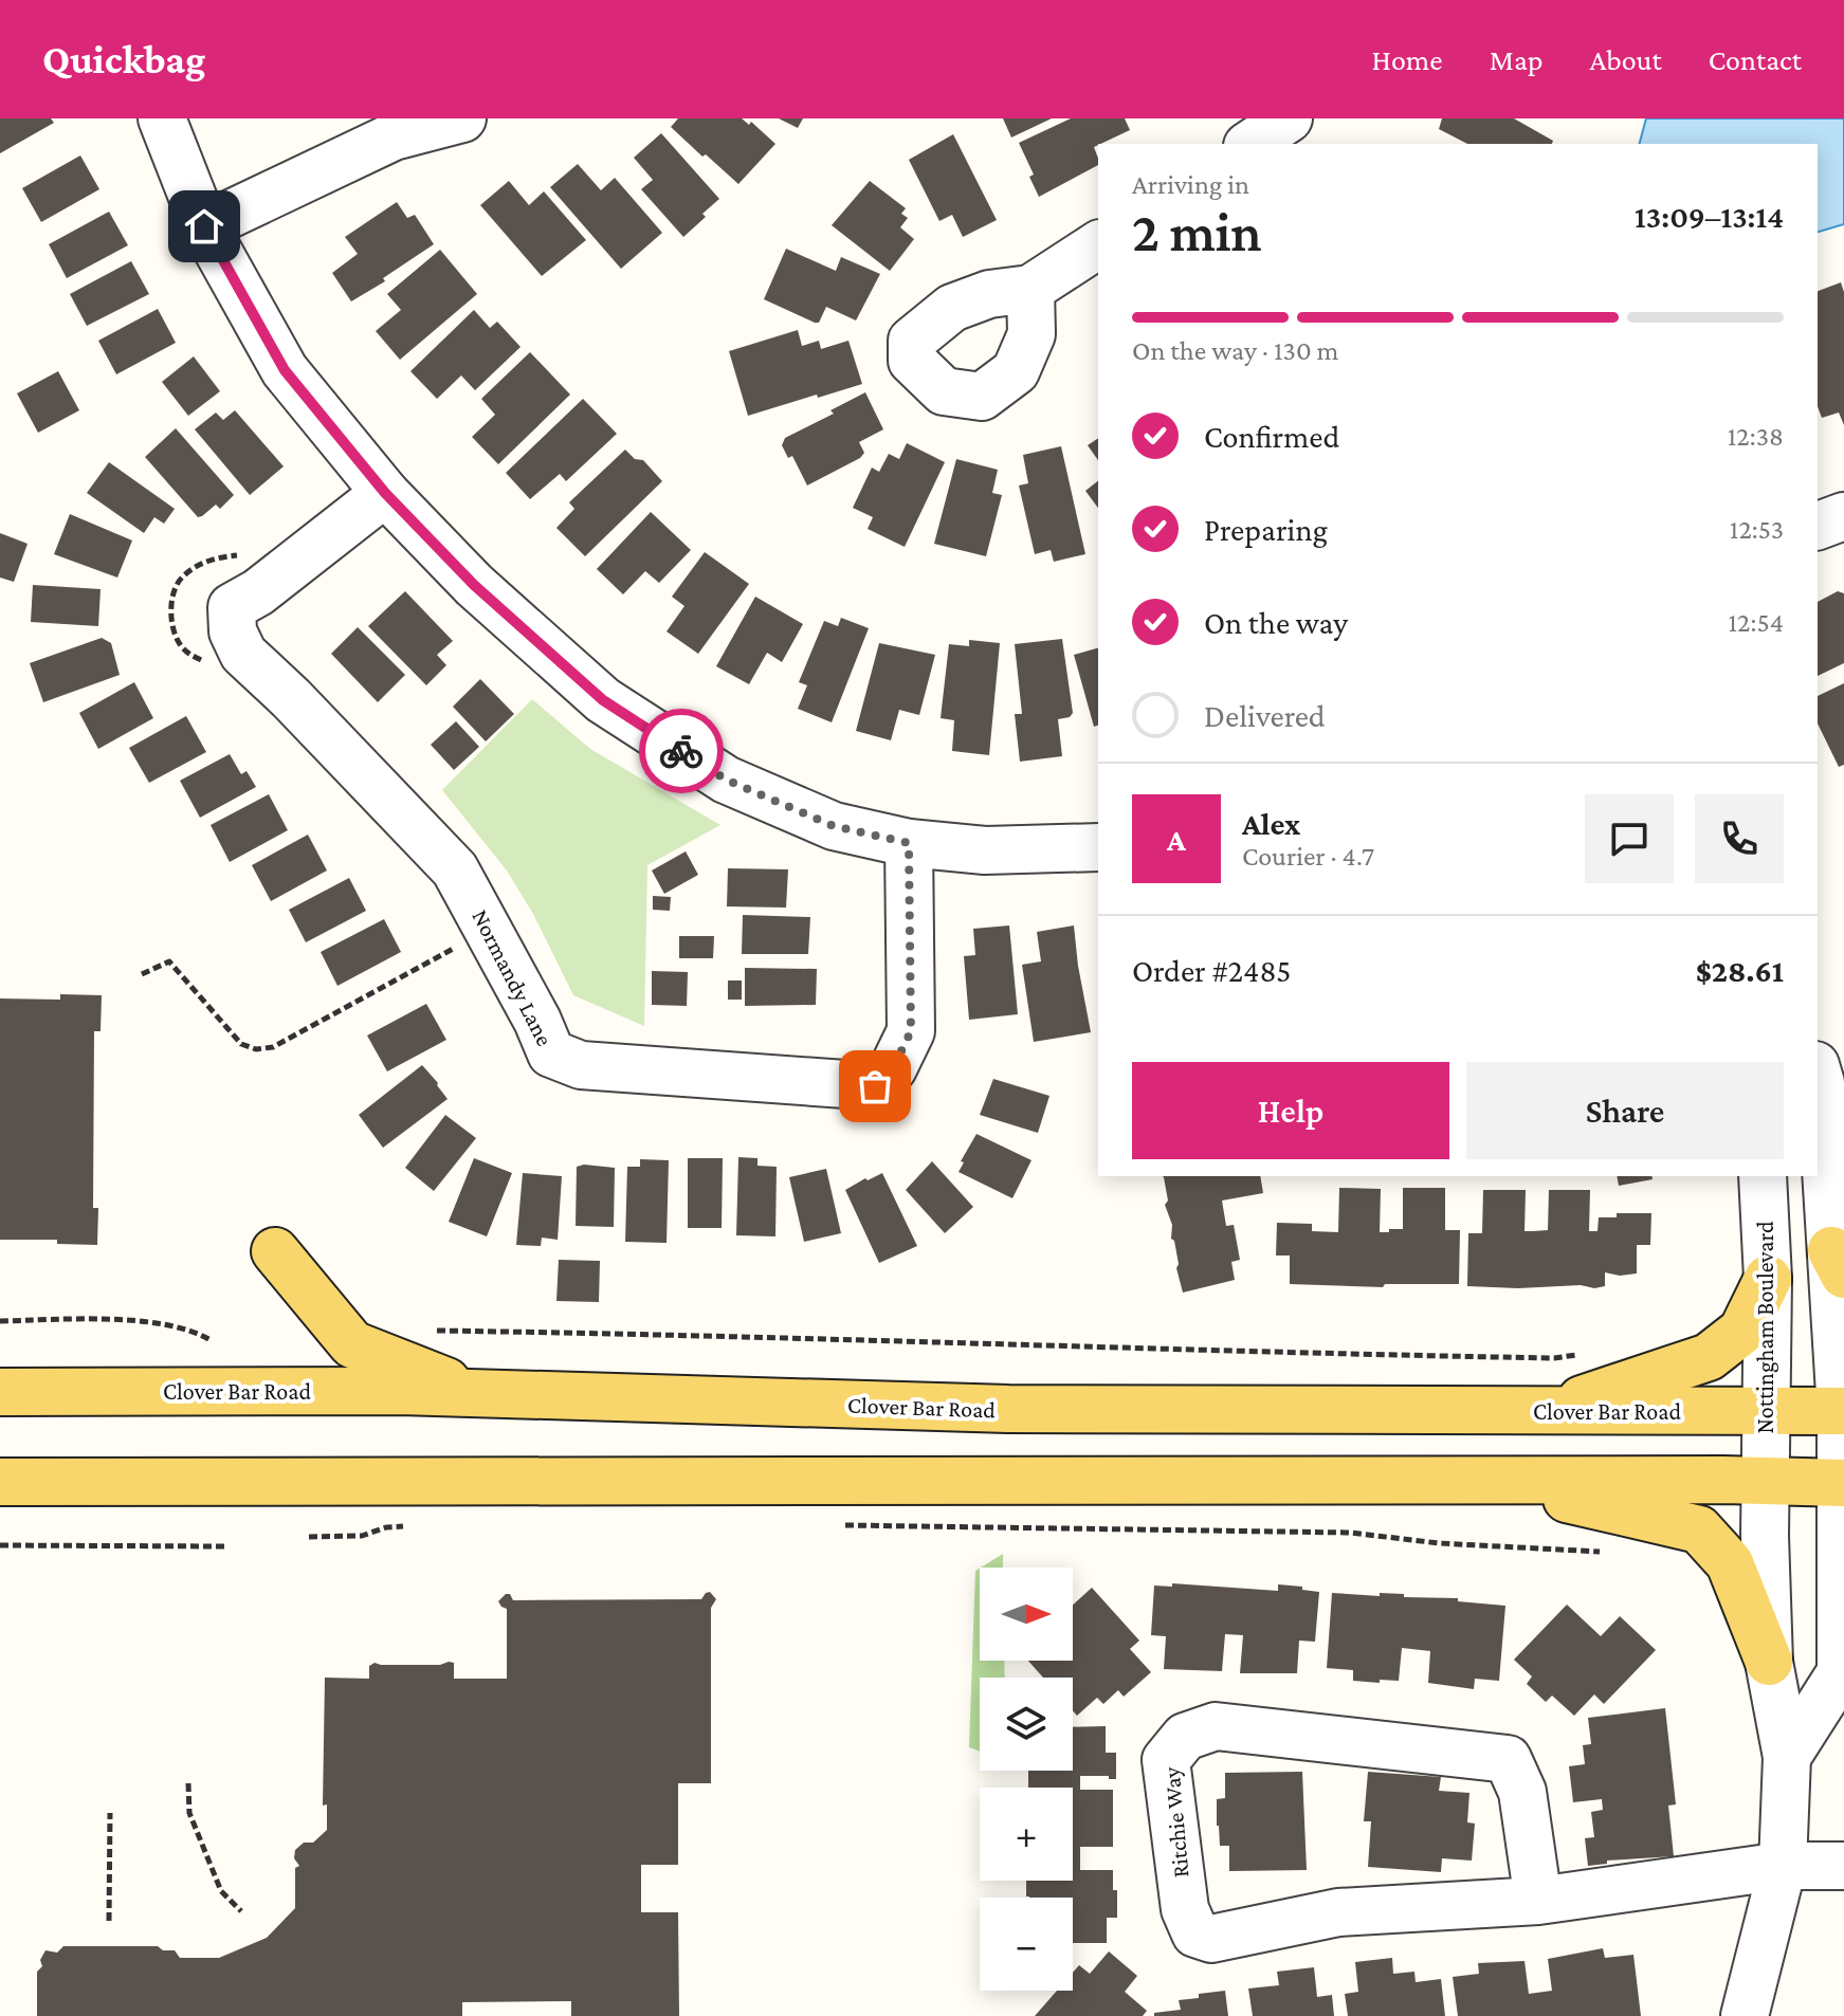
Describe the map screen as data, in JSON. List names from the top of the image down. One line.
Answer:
{"streets":{"main road":["Clover Bar Road"],"street":["Normandy Lane","Nottingham Boulevard","Ritchie Way"]},"crossings":[["Nottingham Boulevard","Clover Bar Road"]],"north":"right","page":{"header":"Quickbag","nav":["Home","Map","About","Contact"],"heading":["2 min","Arriving in","13:09–13:14"],"panel":["Alex","Courier · 4.7","Order #2485","$28.61"],"bar":"On the way · 130 m","list":[["Confirmed","12:38"],["Preparing","12:53"],["On the way","12:54"],"Delivered"],"round":"A","buttons":["Help","Share"],"map_buttons":["+","−"]}}
